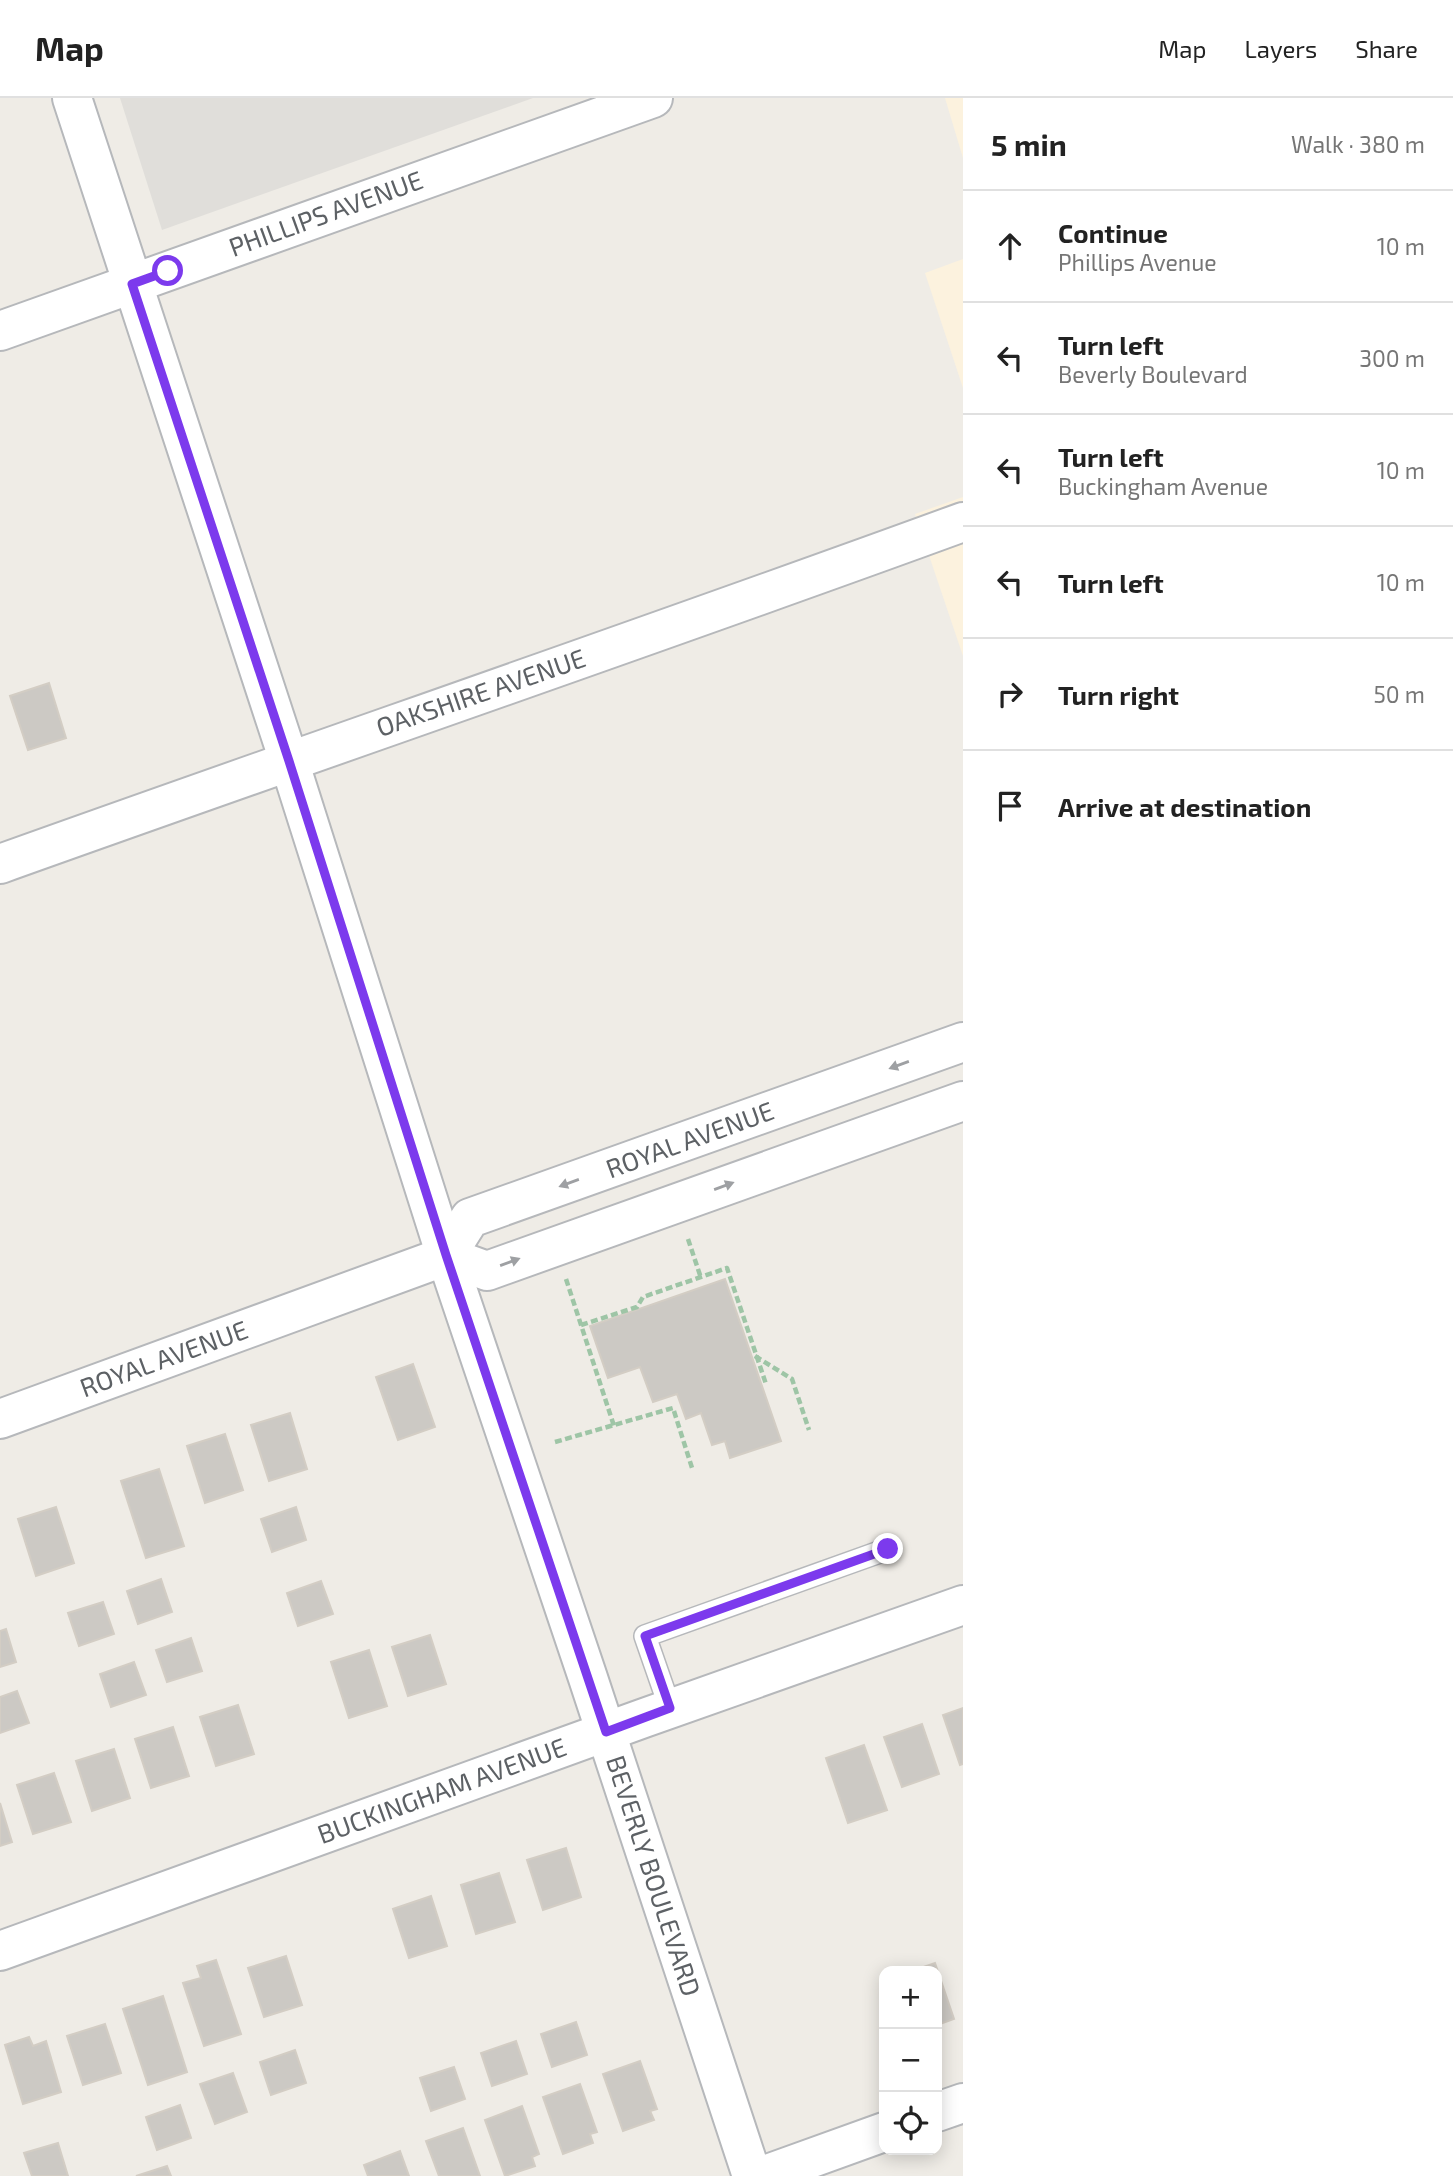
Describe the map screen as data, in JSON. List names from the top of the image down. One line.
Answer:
{"streets":{"street":["PHILLIPS AVENUE","OAKSHIRE AVENUE","ROYAL AVENUE","BUCKINGHAM AVENUE","BEVERLY BOULEVARD"]},"crossings":[["PHILLIPS AVENUE","BEVERLY BOULEVARD"],["OAKSHIRE AVENUE","BEVERLY BOULEVARD"],["ROYAL AVENUE","BEVERLY BOULEVARD"],["BUCKINGHAM AVENUE","BEVERLY BOULEVARD"]],"page":{"header":"Map","nav":["Map","Layers","Share"],"heading":["5 min","Walk · 380 m"],"list":[["Continue","Phillips Avenue","10 m"],["Turn left","Beverly Boulevard","300 m"],["Turn left","Buckingham Avenue","10 m"],["Turn left","10 m"],["Turn right","50 m"],"Arrive at destination"],"map_buttons":["+","−"]}}
